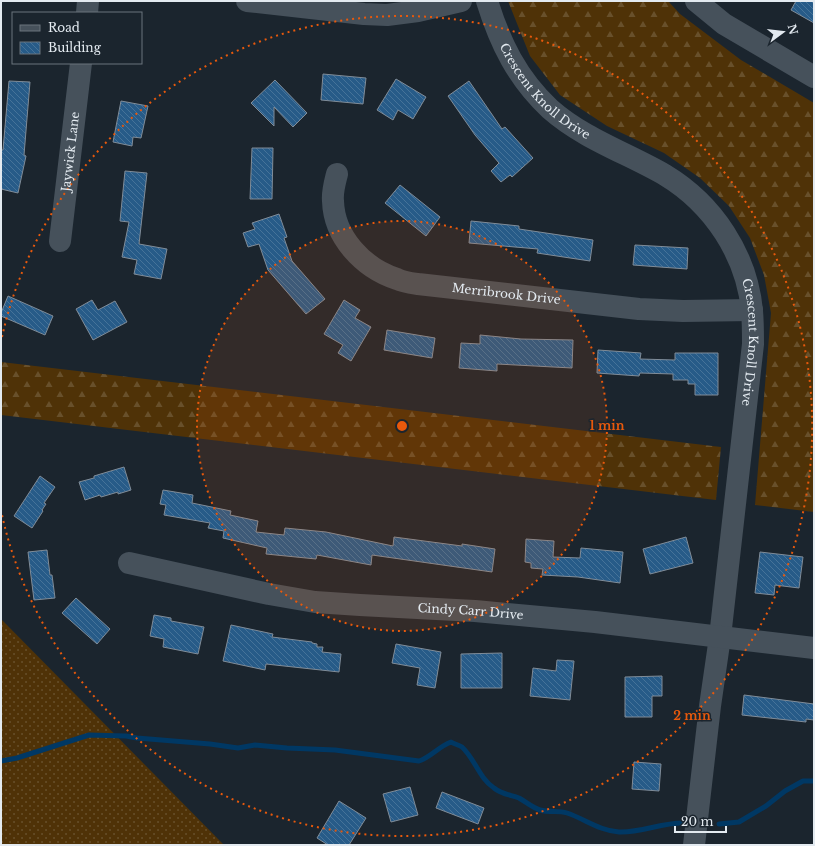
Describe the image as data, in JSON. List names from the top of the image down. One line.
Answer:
{"streets":{"street":["Crescent Knoll Drive","Jaywick Lane","Merribrook Drive","Cindy Carr Drive"]},"crossings":[["Crescent Knoll Drive","Merribrook Drive"],["Crescent Knoll Drive","Cindy Carr Drive"]],"legend":["Road","Building"],"scale_bar":"20 m","north":"right","rings":["1 min","2 min"]}
